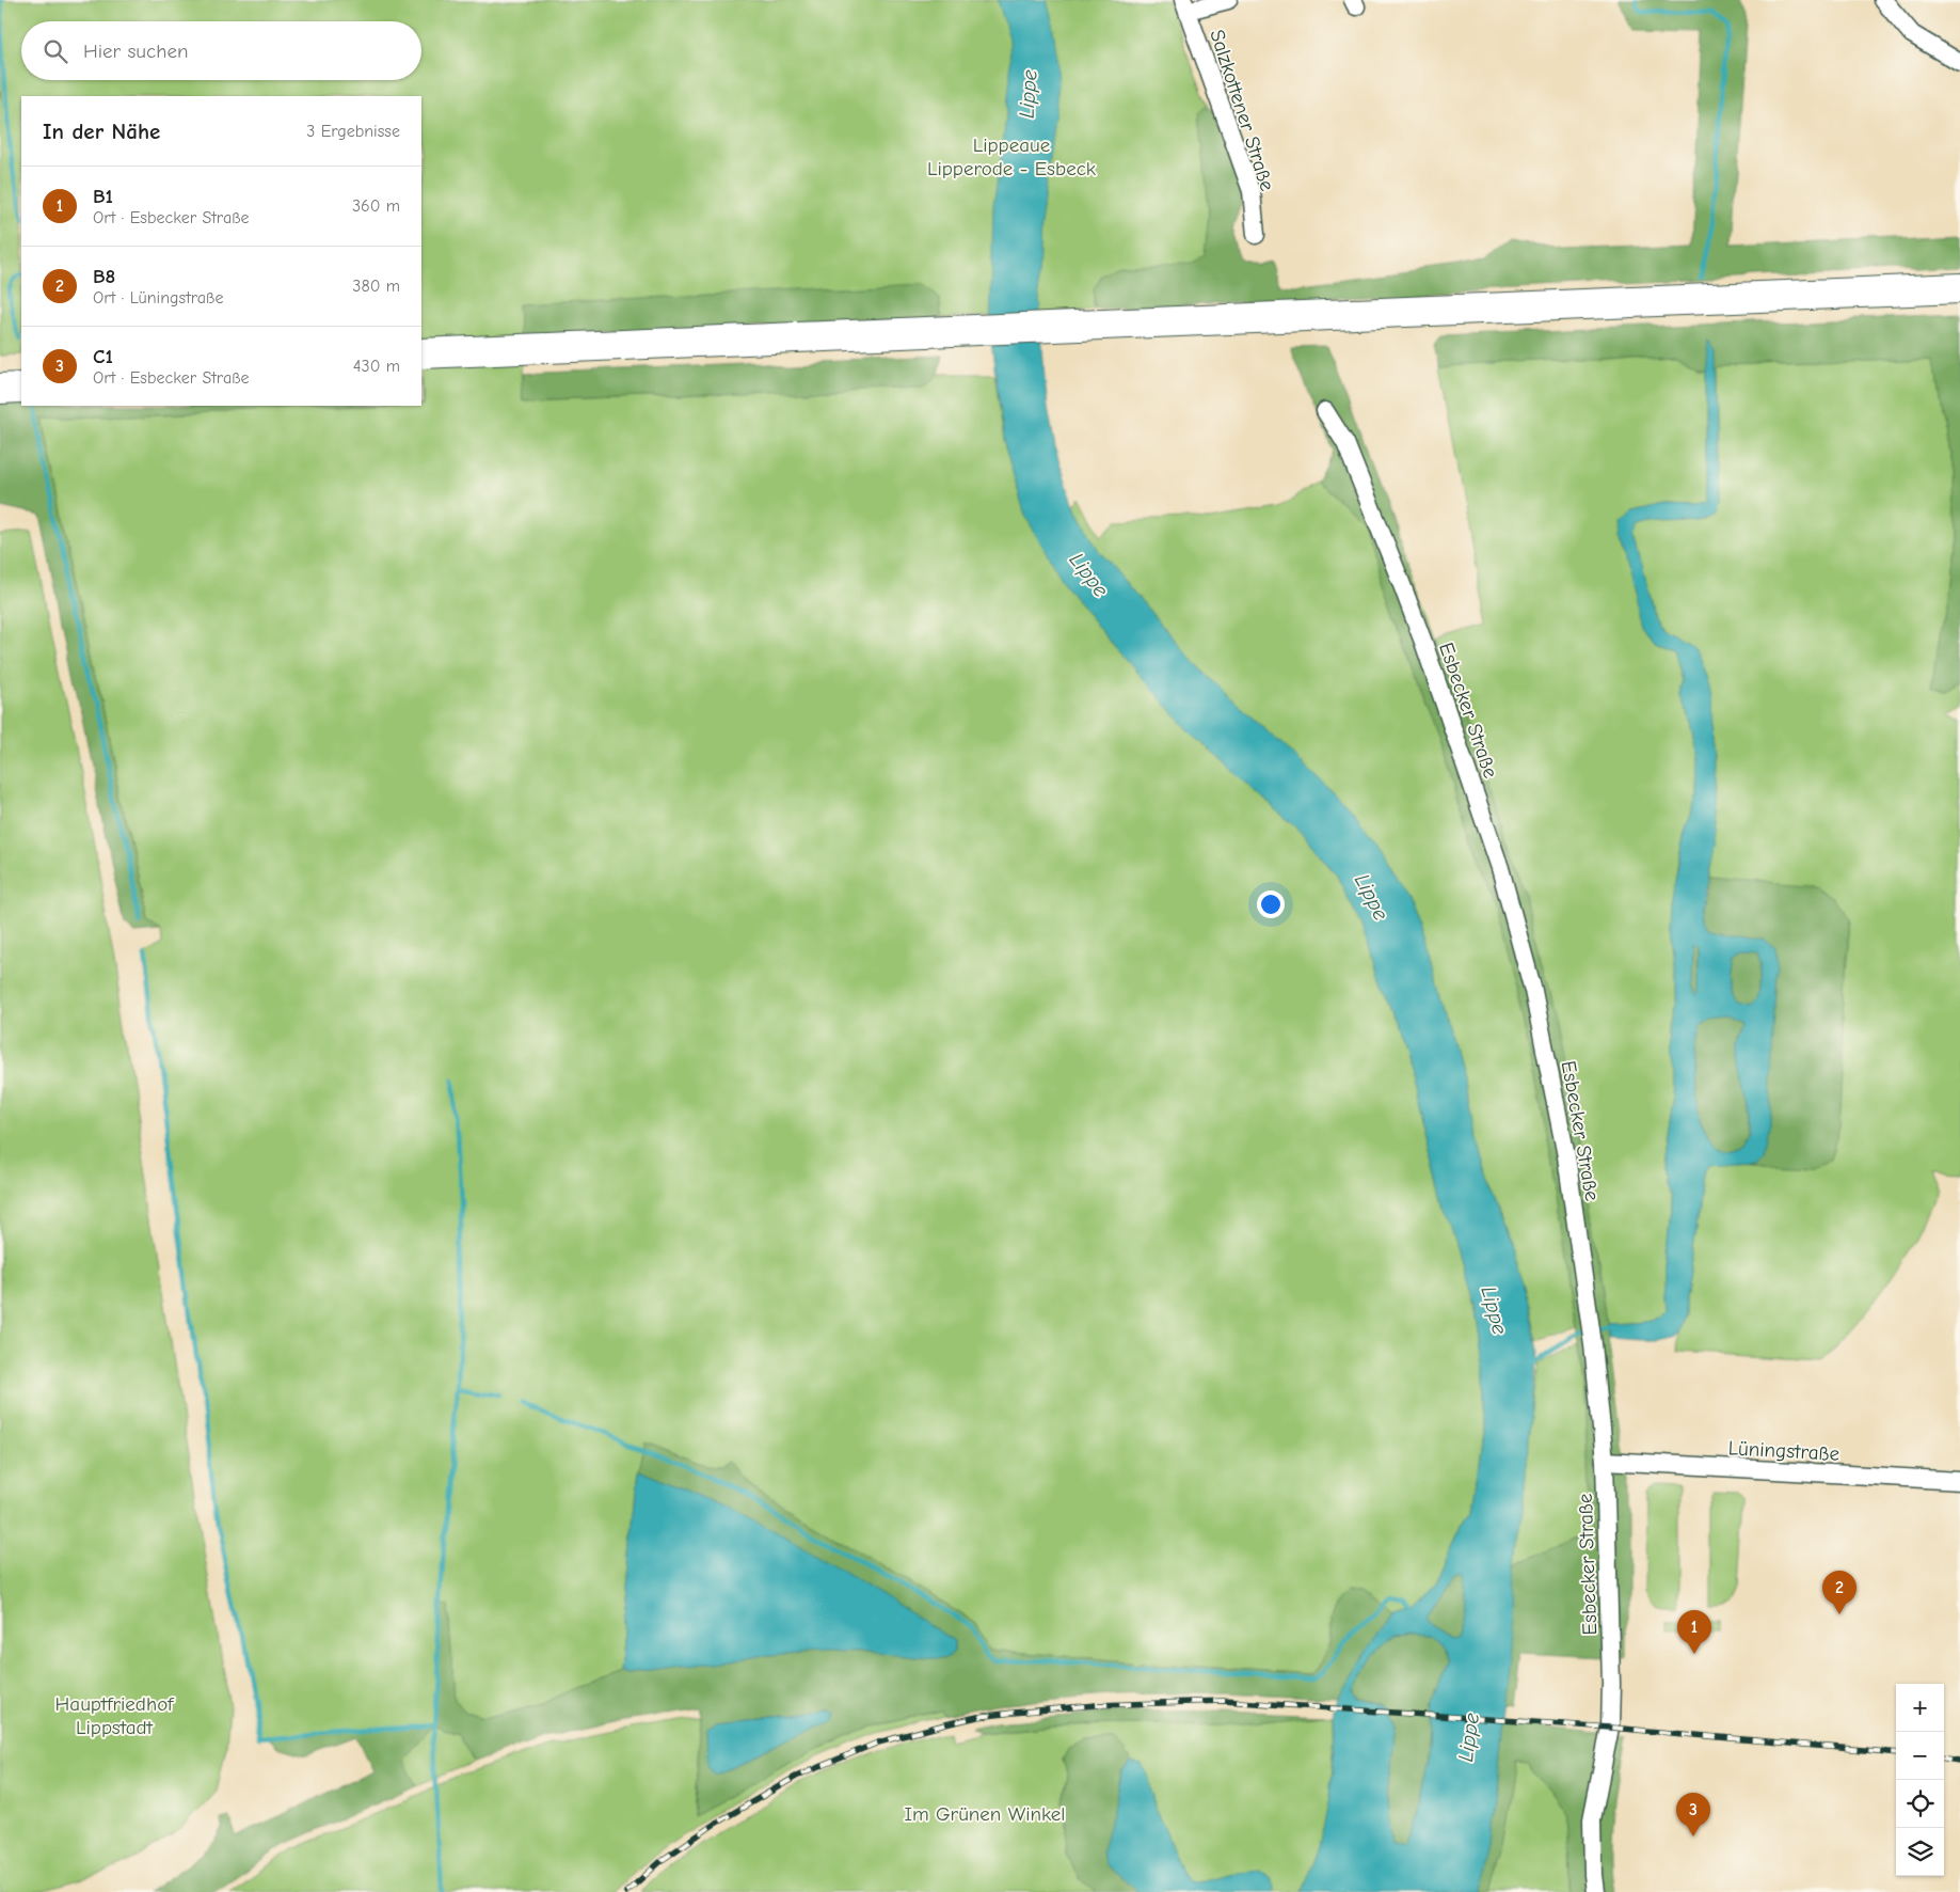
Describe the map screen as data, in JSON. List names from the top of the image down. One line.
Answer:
{"streets":{"street":["Salzkottener Straße","Esbecker Straße","Lüningstraße"]},"crossings":[["Esbecker Straße","Lüningstraße"]],"water":["Lippe"],"parks":["Lippeaue Lipperode - Esbeck","Hauptfriedhof Lippstadt","Im Grünen Winkel"],"page":{"search":"Hier suchen","heading":["In der Nähe","3 Ergebnisse"],"list":[{"mark":"1","name":"B1","note":"Ort · Esbecker Straße","value":"360 m"},{"mark":"2","name":"B8","note":"Ort · Lüningstraße","value":"380 m"},{"mark":"3","name":"C1","note":"Ort · Esbecker Straße","value":"430 m"}],"pins":["2","1","3"],"map_buttons":["+","−"]}}
